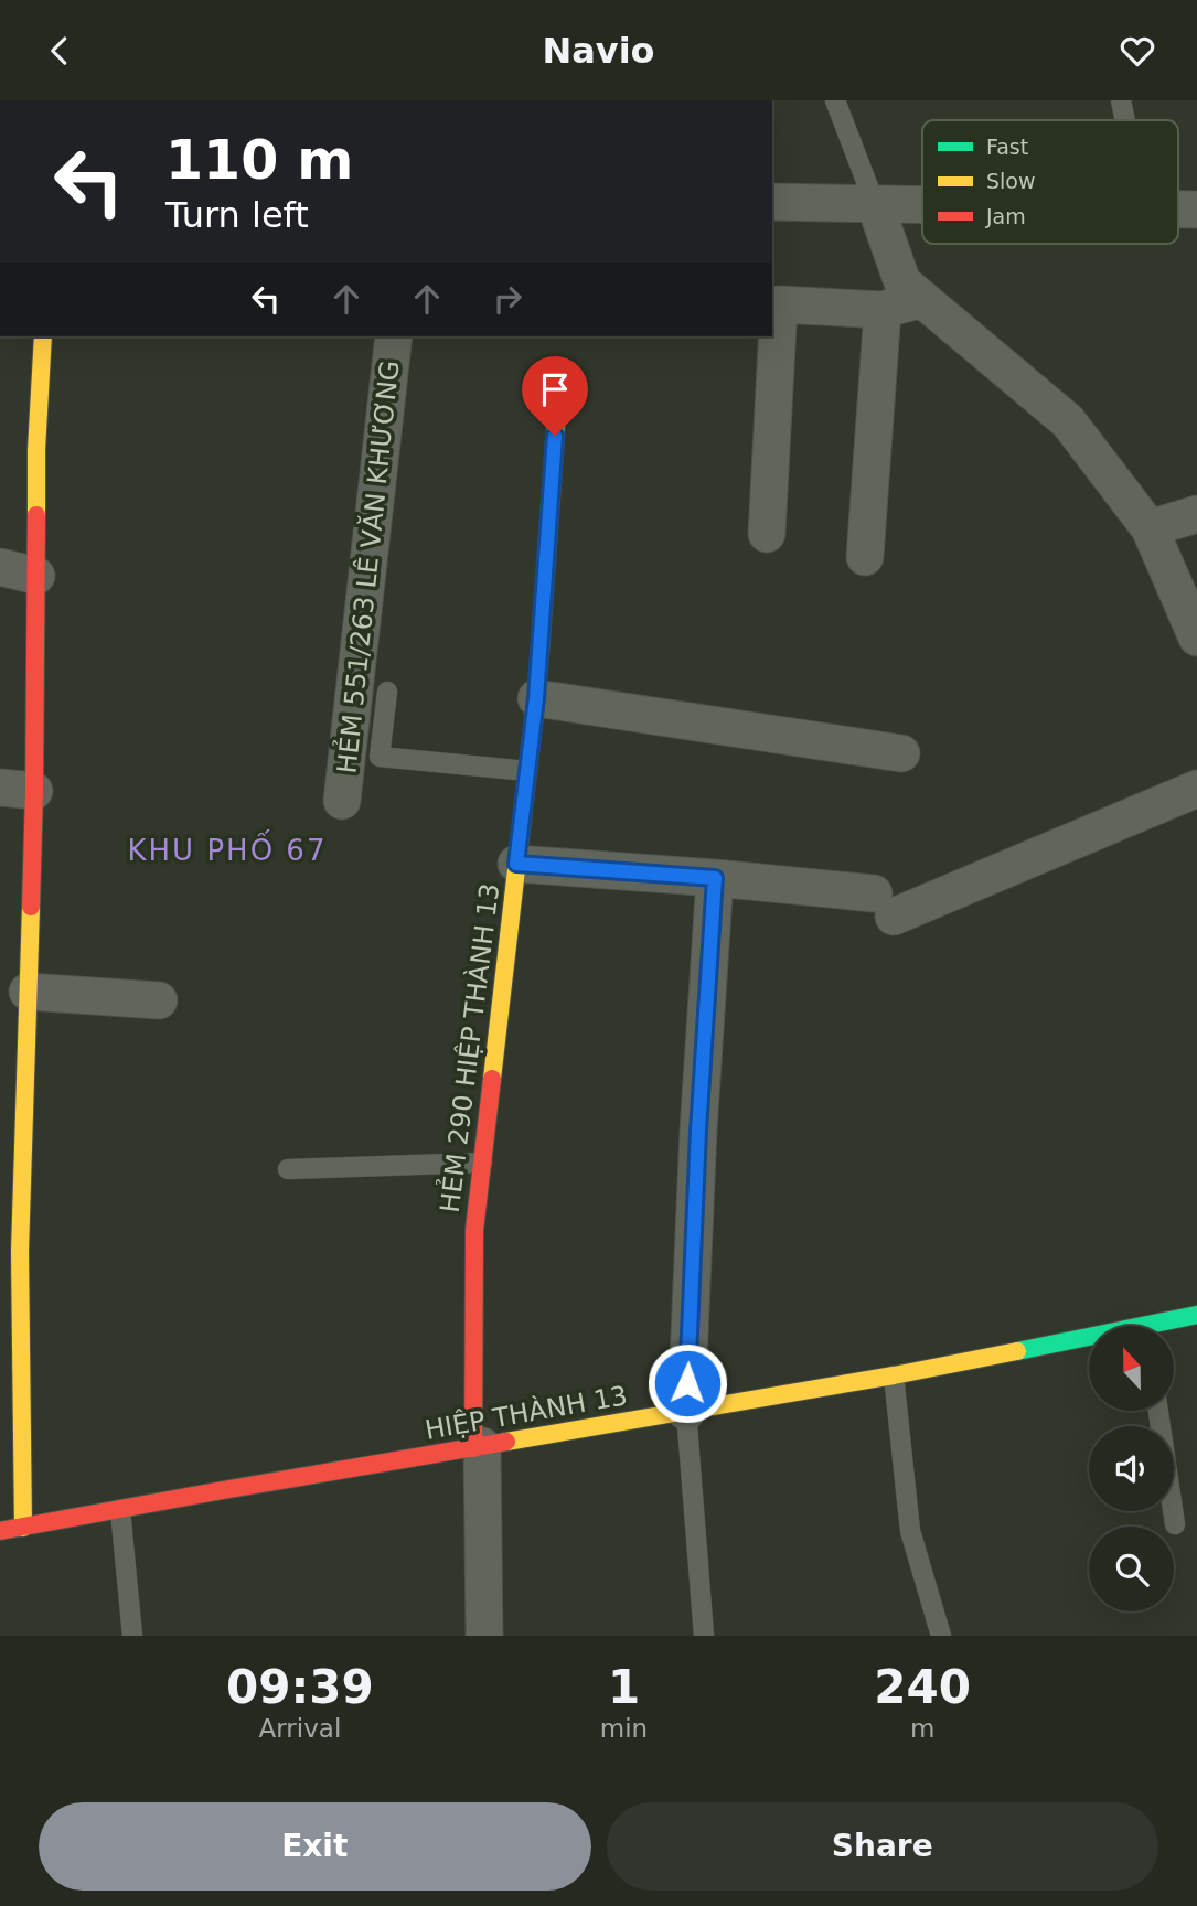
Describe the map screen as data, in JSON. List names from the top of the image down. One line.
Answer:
{"streets":{"street":["HẺM 551/263 LÊ VĂN KHƯƠNG","HẺM 290 HIỆP THÀNH 13","HIỆP THÀNH 13"]},"crossings":[["HẺM 290 HIỆP THÀNH 13","HIỆP THÀNH 13"]],"districts":["KHU PHỐ 67"],"legend":["Fast","Slow","Jam"],"north":"top","page":{"header":"Navio","turn":["110 m","Turn left"],"eta":["09:39","Arrival","1","min","240","m"],"buttons":["Exit","Share"]}}
